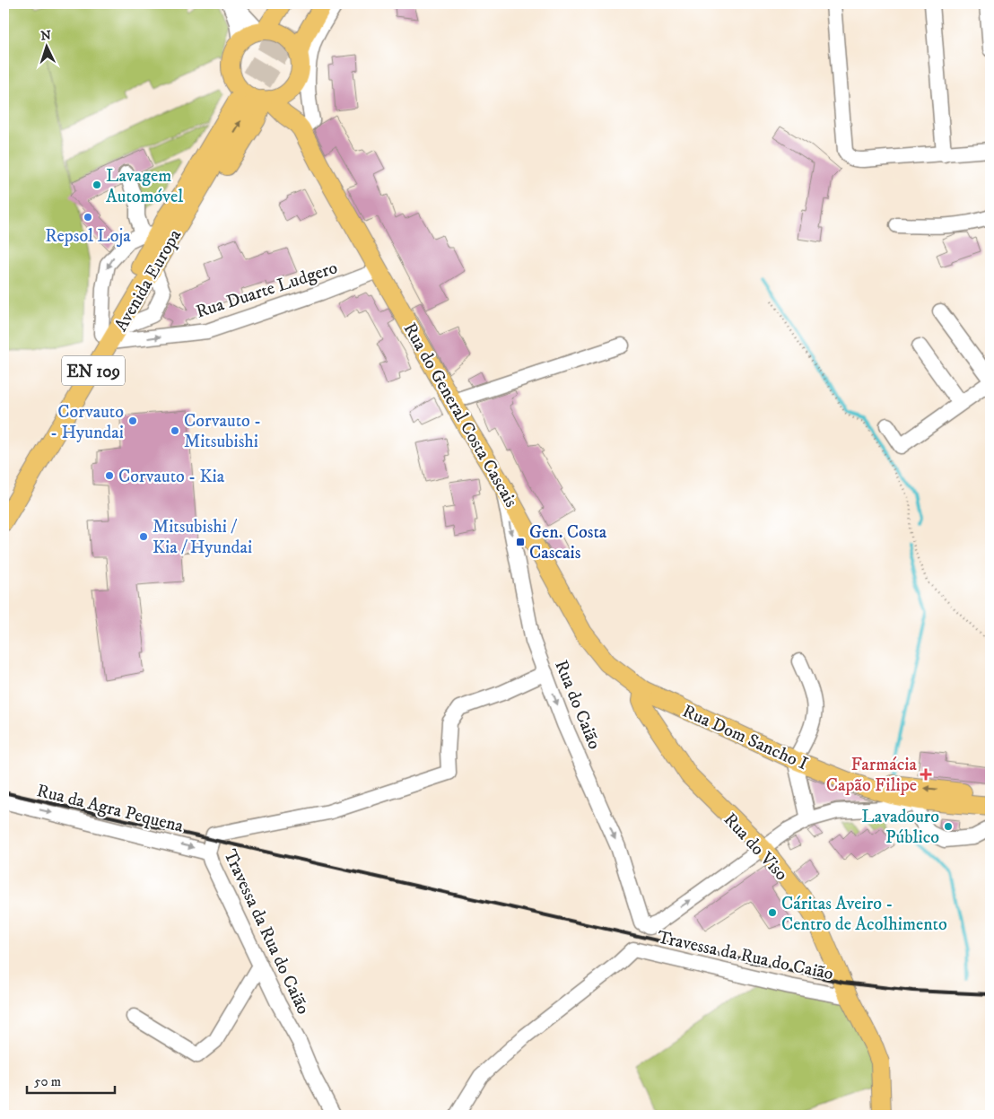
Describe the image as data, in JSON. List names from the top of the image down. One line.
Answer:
{"streets":{"main road":["Avenida Europa","EN 109","Rua do General Costa Cascais","Rua Dom Sancho I","Rua do Viso"],"street":["Rua Duarte Ludgero","Rua do Caião","Rua da Agra Pequena","Travessa da Rua do Caião"]},"crossings":[["Avenida Europa","Rua Duarte Ludgero"],["Avenida Europa","Rua do General Costa Cascais"],["Rua Duarte Ludgero","Rua do General Costa Cascais"],["Rua do General Costa Cascais","Rua do Caião"],["Rua do General Costa Cascais","Rua Dom Sancho I"],["Rua do General Costa Cascais","Rua do Viso"],["Rua do Caião","Rua do Viso"],["Rua do Caião","Travessa da Rua do Caião"],["Rua Dom Sancho I","Rua do Viso"],["Rua da Agra Pequena","Travessa da Rua do Caião"],["Rua do Viso","Travessa da Rua do Caião"]],"one_way":["Rua Duarte Ludgero","Rua da Agra Pequena"],"places":{"other":["Lavagem Automóvel","Repsol Loja","Corvauto - Hyundai","Corvauto - Mitsubishi","Corvauto - Kia","Mitsubishi / Kia / Hyundai","Lavadouro Público","Cáritas Aveiro - Centro de Acolhimento"],"transit":["Gen. Costa Cascais"],"health":["Farmácia Capão Filipe"]},"scale_bar":"50 m","north":"top"}
